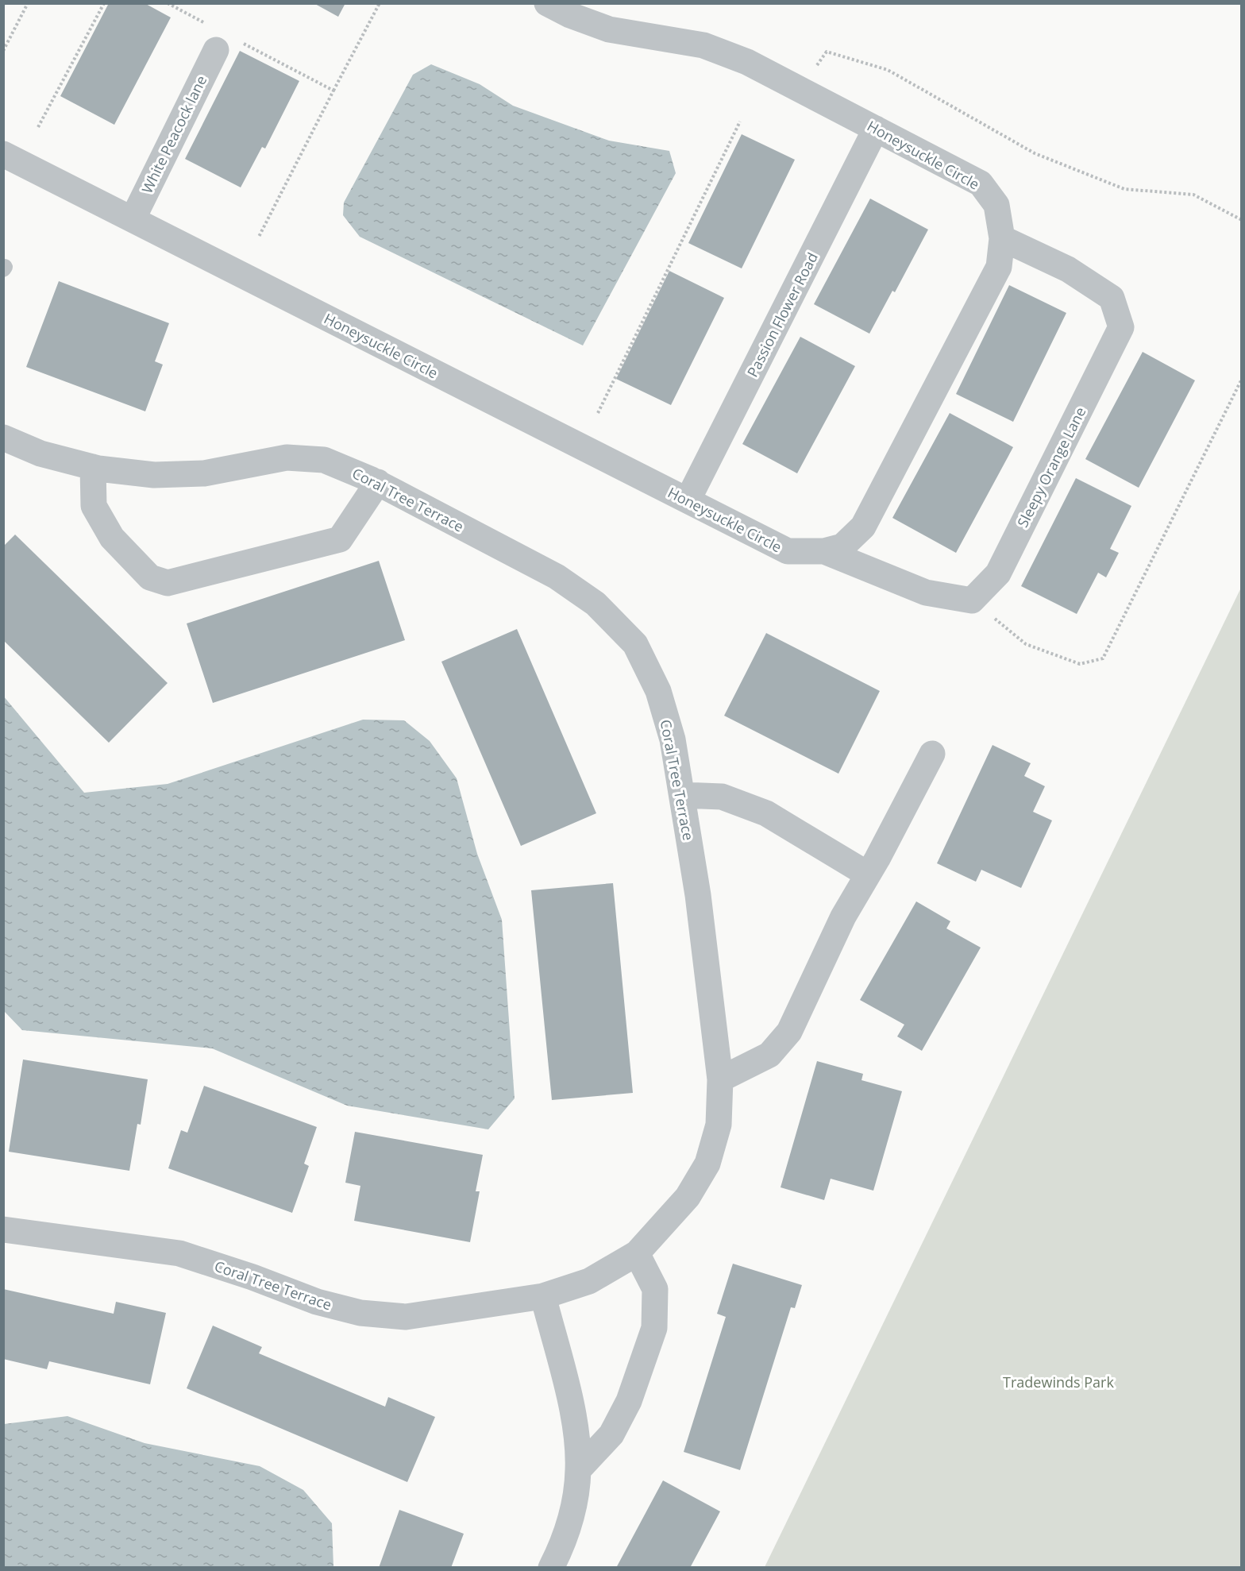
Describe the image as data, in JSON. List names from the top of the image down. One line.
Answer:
{"streets":{"street":["White Peacock lane","Honeysuckle Circle","Passion Flower Road","Sleepy Orange Lane","Coral Tree Terrace"]},"crossings":[["White Peacock lane","Honeysuckle Circle"],["Honeysuckle Circle","Passion Flower Road"],["Honeysuckle Circle","Sleepy Orange Lane"]],"parks":["Tradewinds Park"]}
